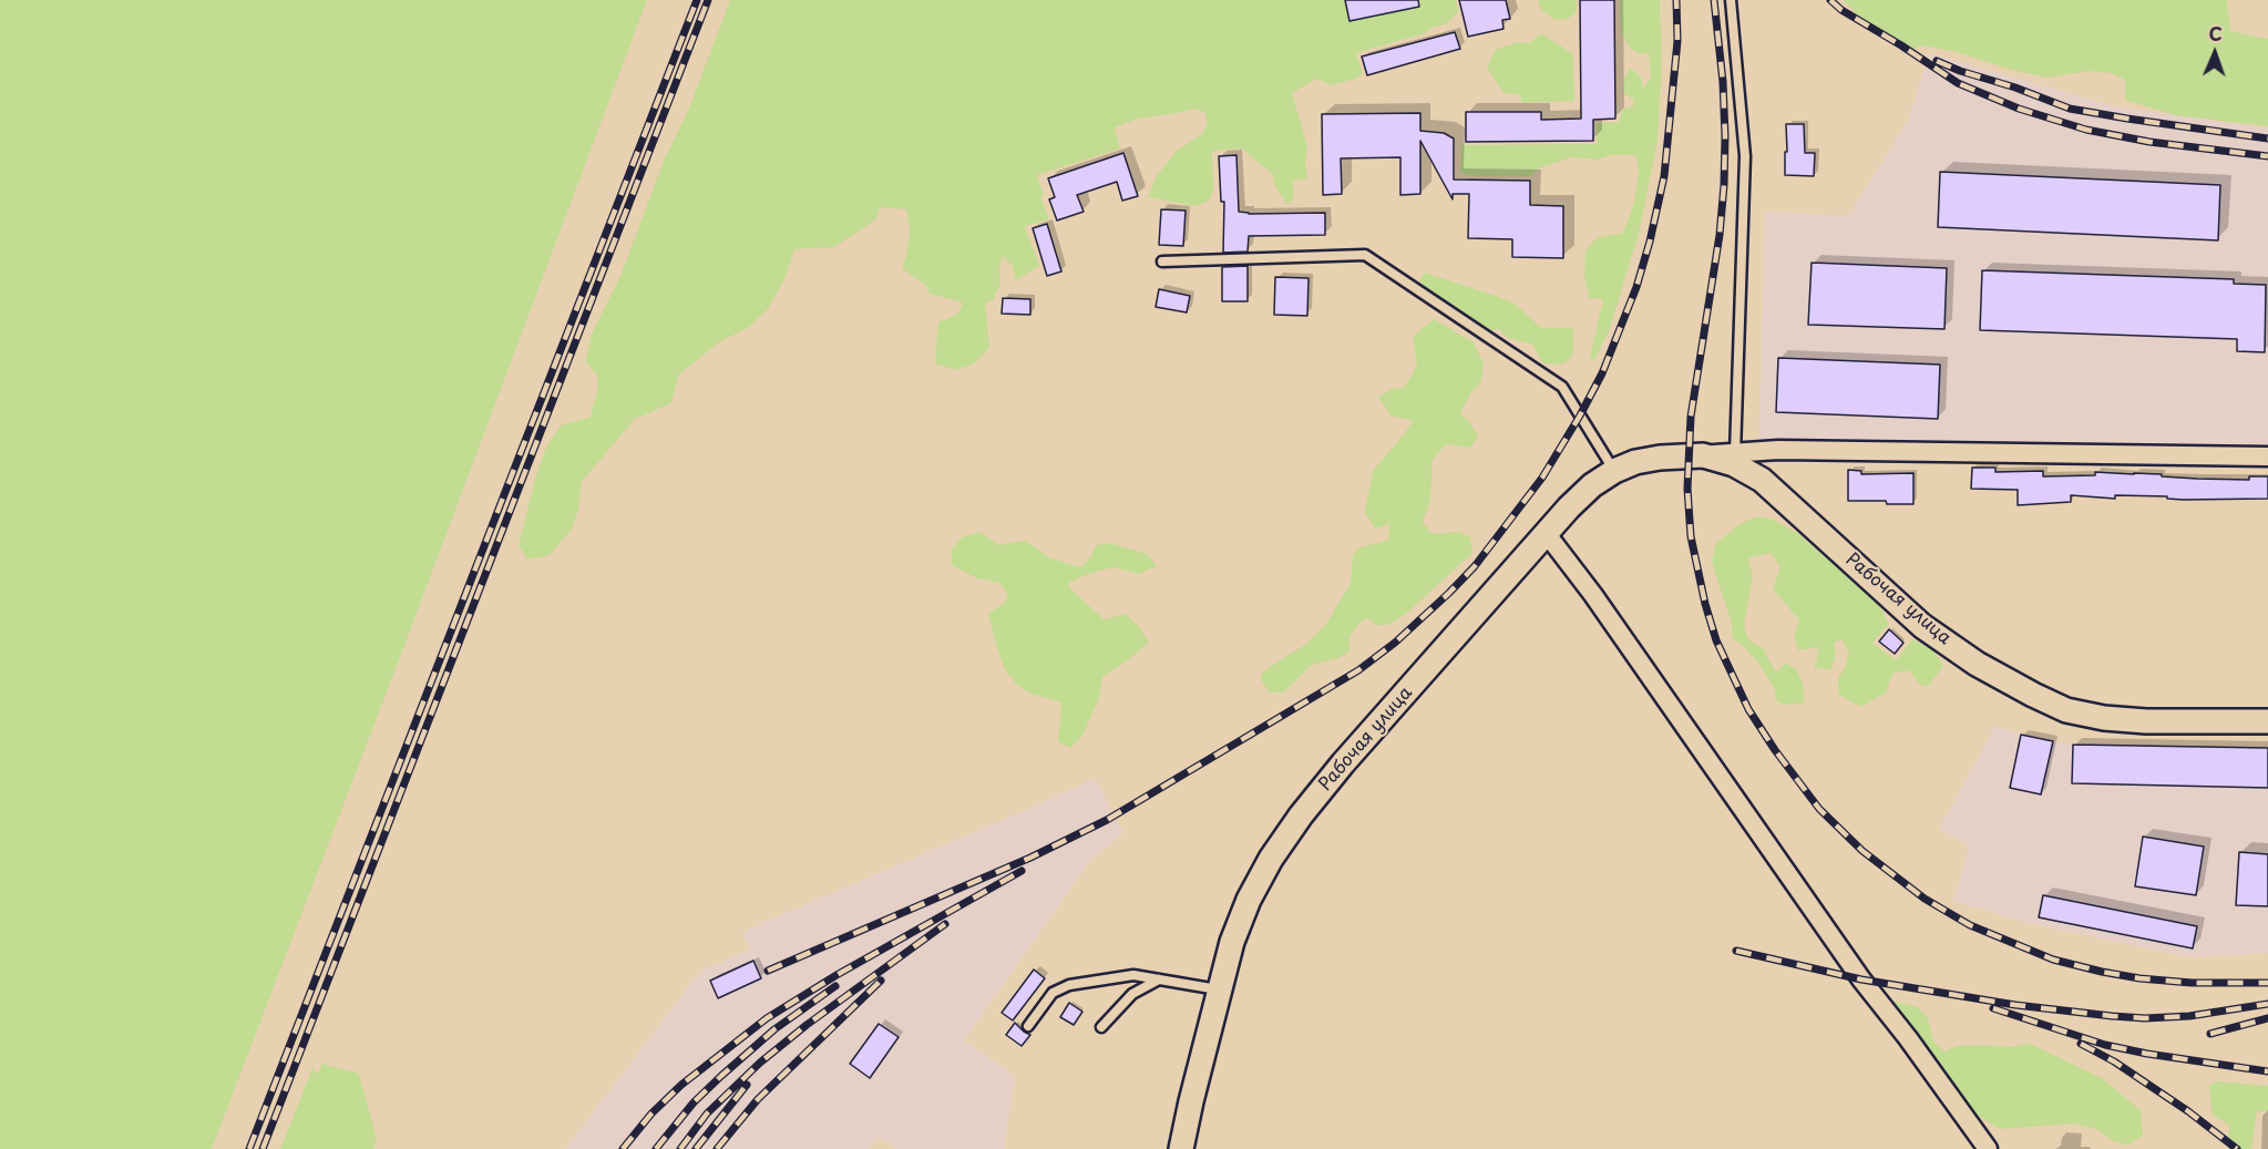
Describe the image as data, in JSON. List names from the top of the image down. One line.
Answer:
{"streets":{"street":["Рабочая улица"]},"north":"top"}
